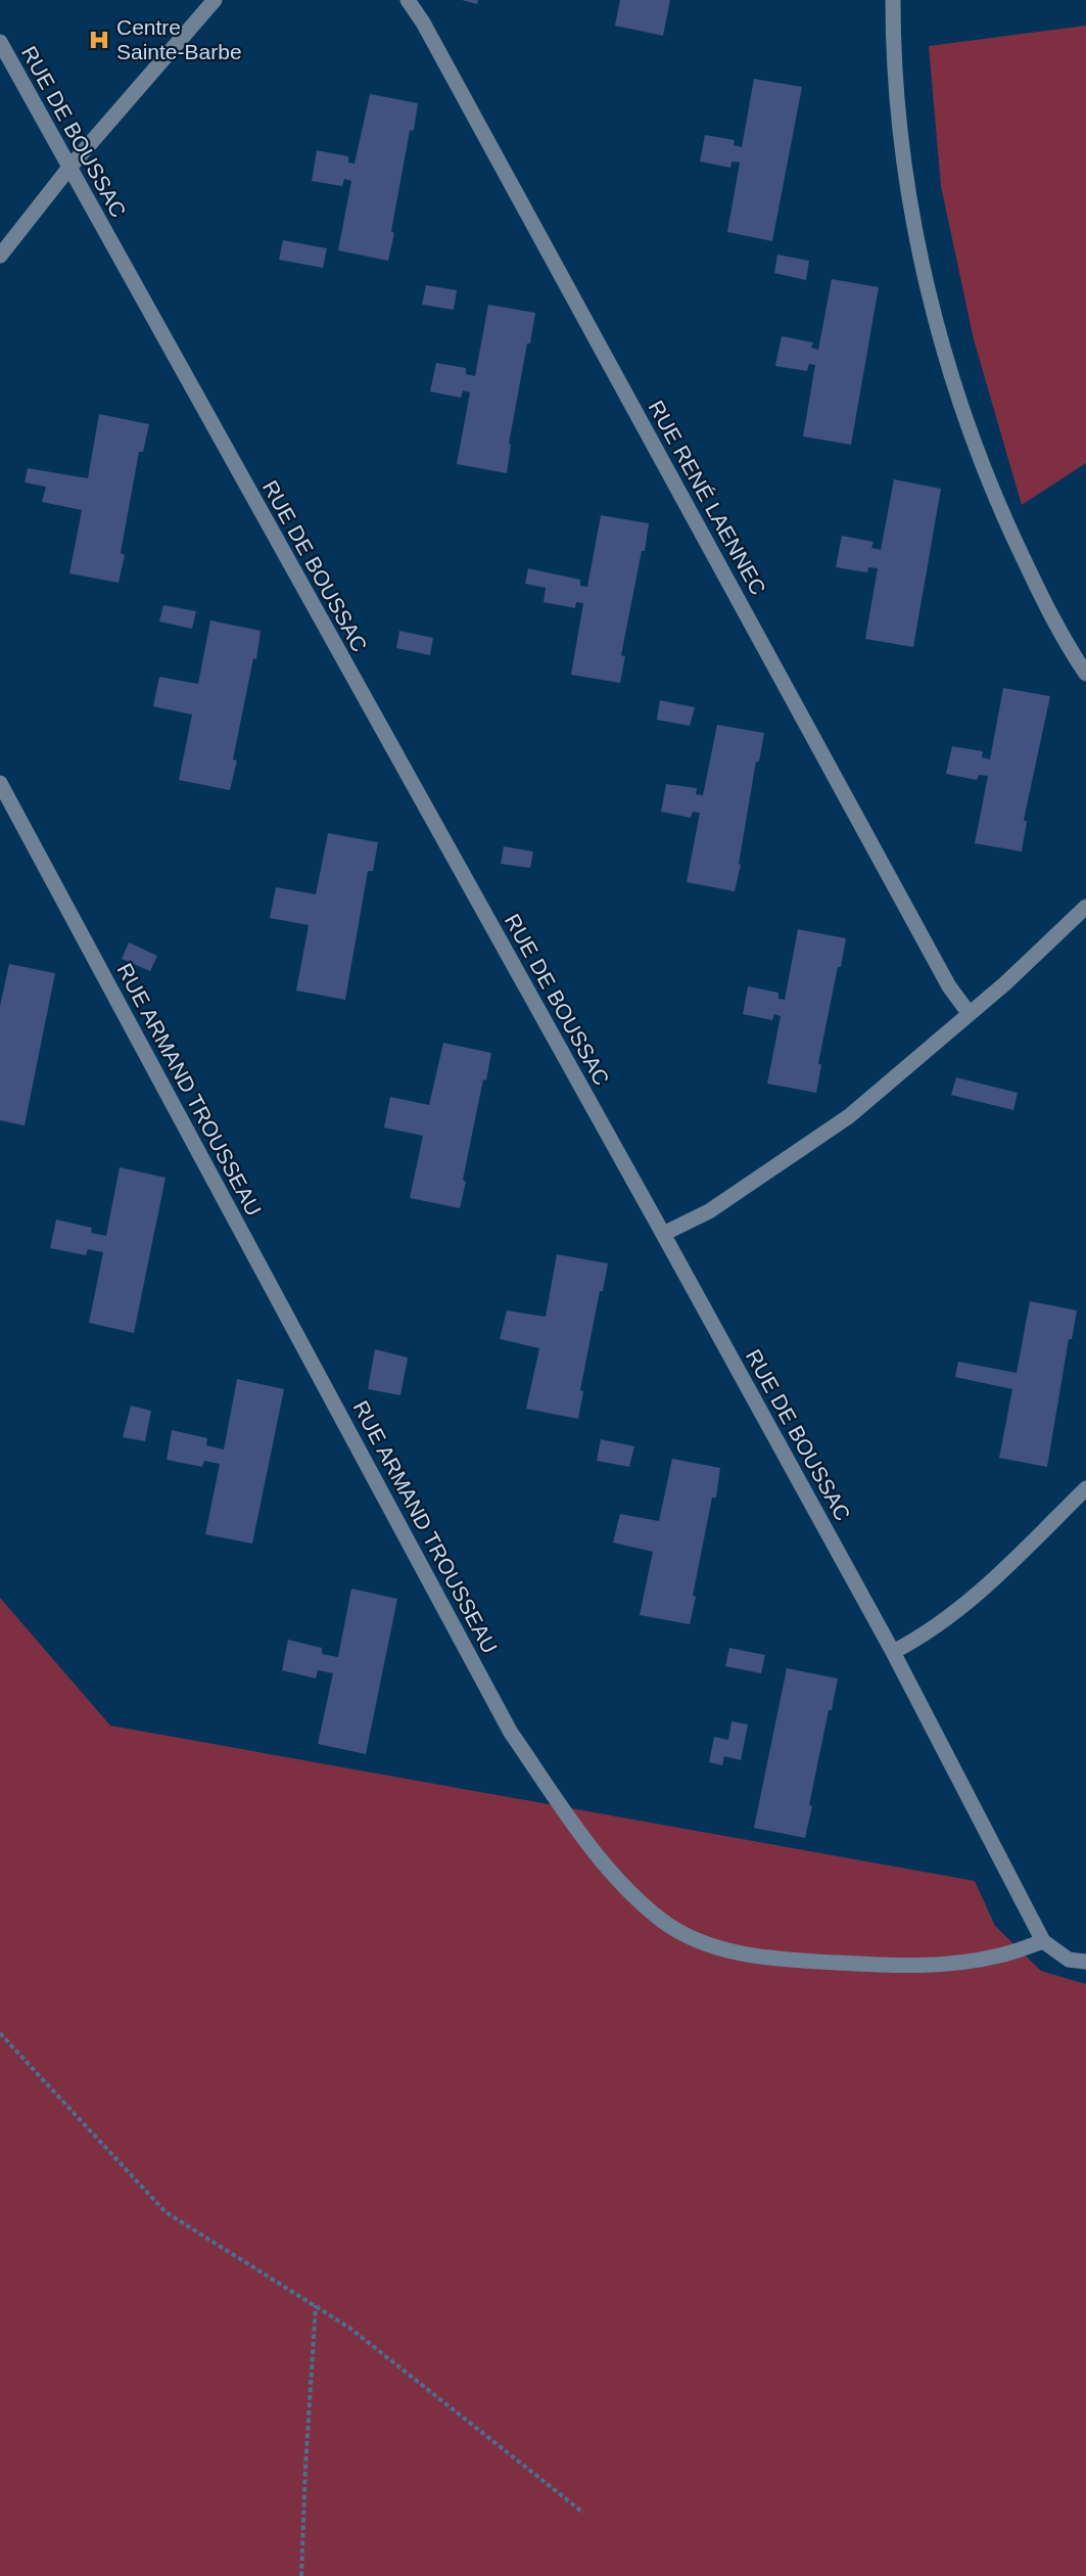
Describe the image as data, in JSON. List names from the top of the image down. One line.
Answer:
{"streets":{"street":["RUE DE BOUSSAC","RUE RENÉ LAENNEC","RUE ARMAND TROUSSEAU"]},"crossings":[["RUE DE BOUSSAC","RUE ARMAND TROUSSEAU"]],"places":{"hospital":["Centre Sainte-Barbe"]}}
